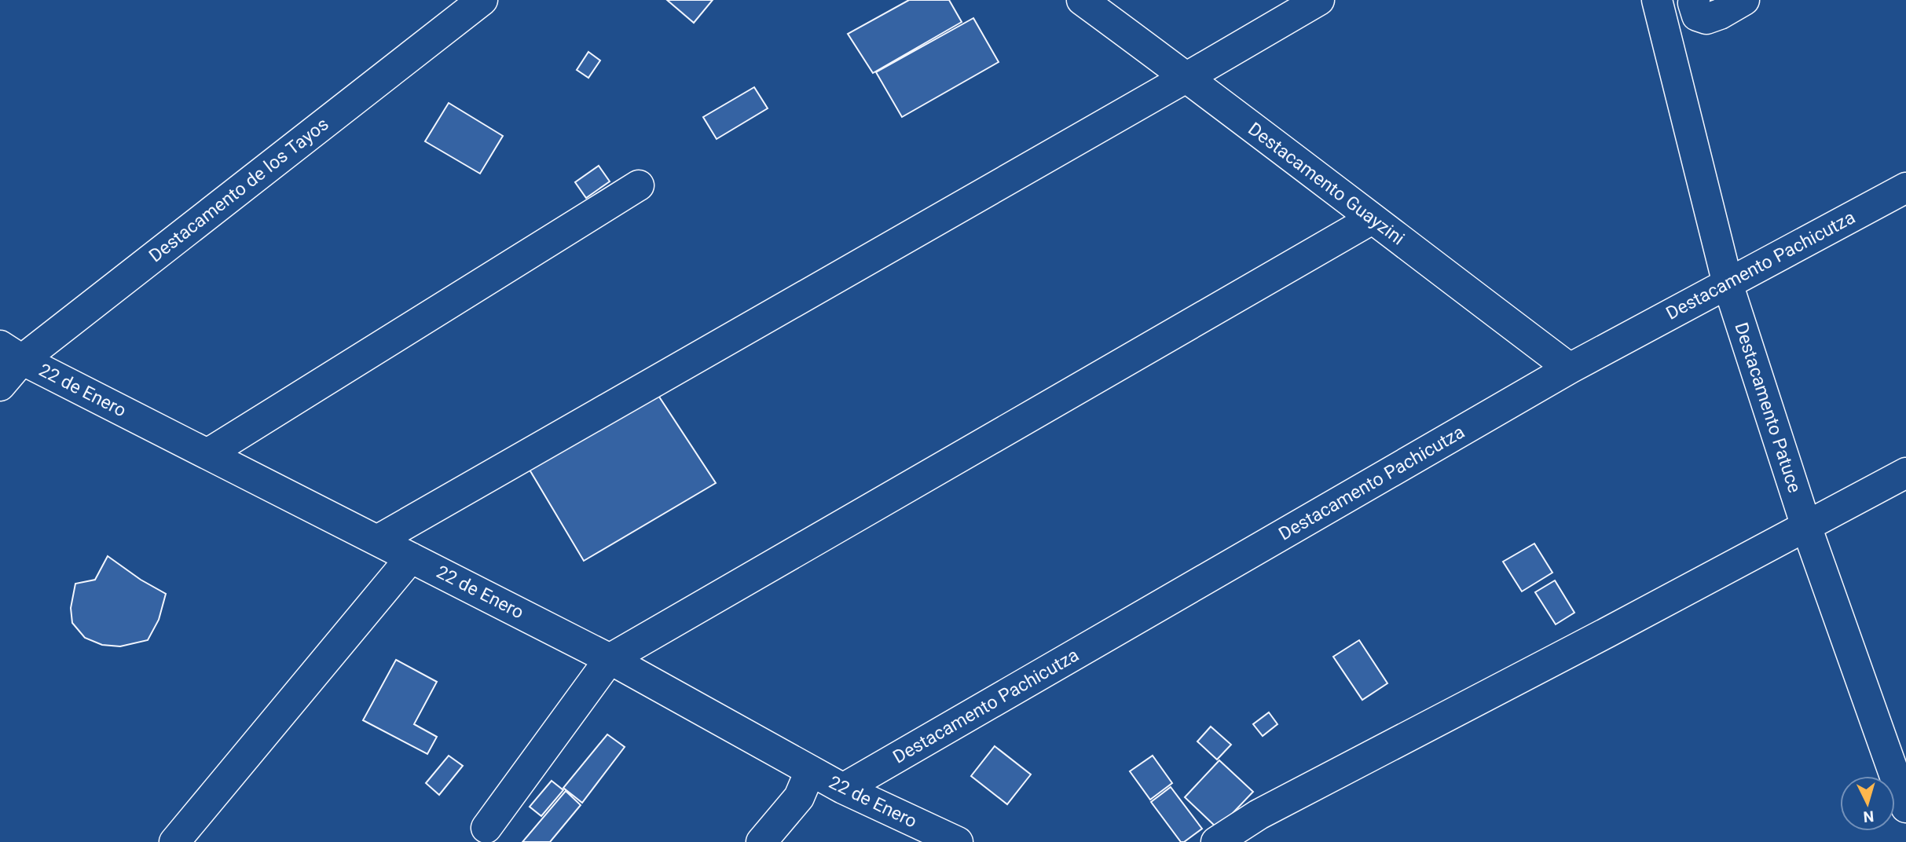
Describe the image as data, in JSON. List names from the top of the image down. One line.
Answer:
{"streets":{"street":["Destacamento Guayzini","Destacamento de los Tayos","Destacamento Pachicutza","22 de Enero","Destacamento Patuce"]},"crossings":[["Destacamento Guayzini","Destacamento Pachicutza"],["Destacamento de los Tayos","22 de Enero"],["Destacamento Pachicutza","22 de Enero"],["Destacamento Pachicutza","Destacamento Patuce"]],"north":"bottom"}
